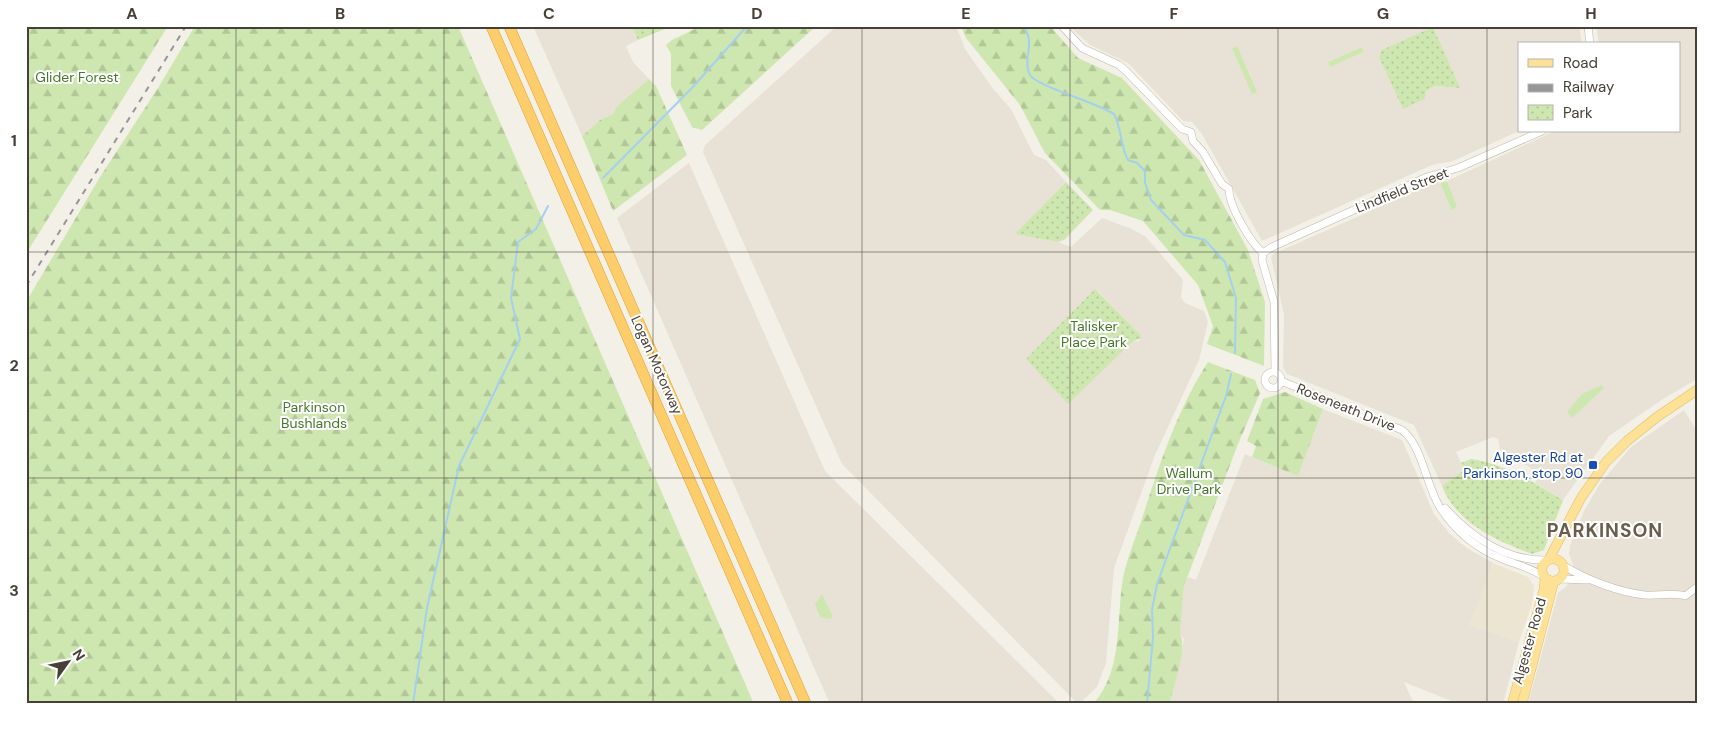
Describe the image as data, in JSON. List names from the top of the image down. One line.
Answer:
{"streets":{"highway":["Logan Motorway"],"main road":["Algester Road"],"street":["Lindfield Street","Roseneath Drive"]},"crossings":[["Roseneath Drive","Algester Road"]],"districts":["PARKINSON"],"parks":["Glider Forest","Talisker Place Park","Parkinson Bushlands","Wallum Drive Park"],"places":{"transit":["Algester Rd at Parkinson, stop 90"]},"legend":["Road","Railway","Park"],"north":"top right","grid":{"columns":["A","B","C","D","E","F","G","H"],"rows":["1","2","3"]}}
